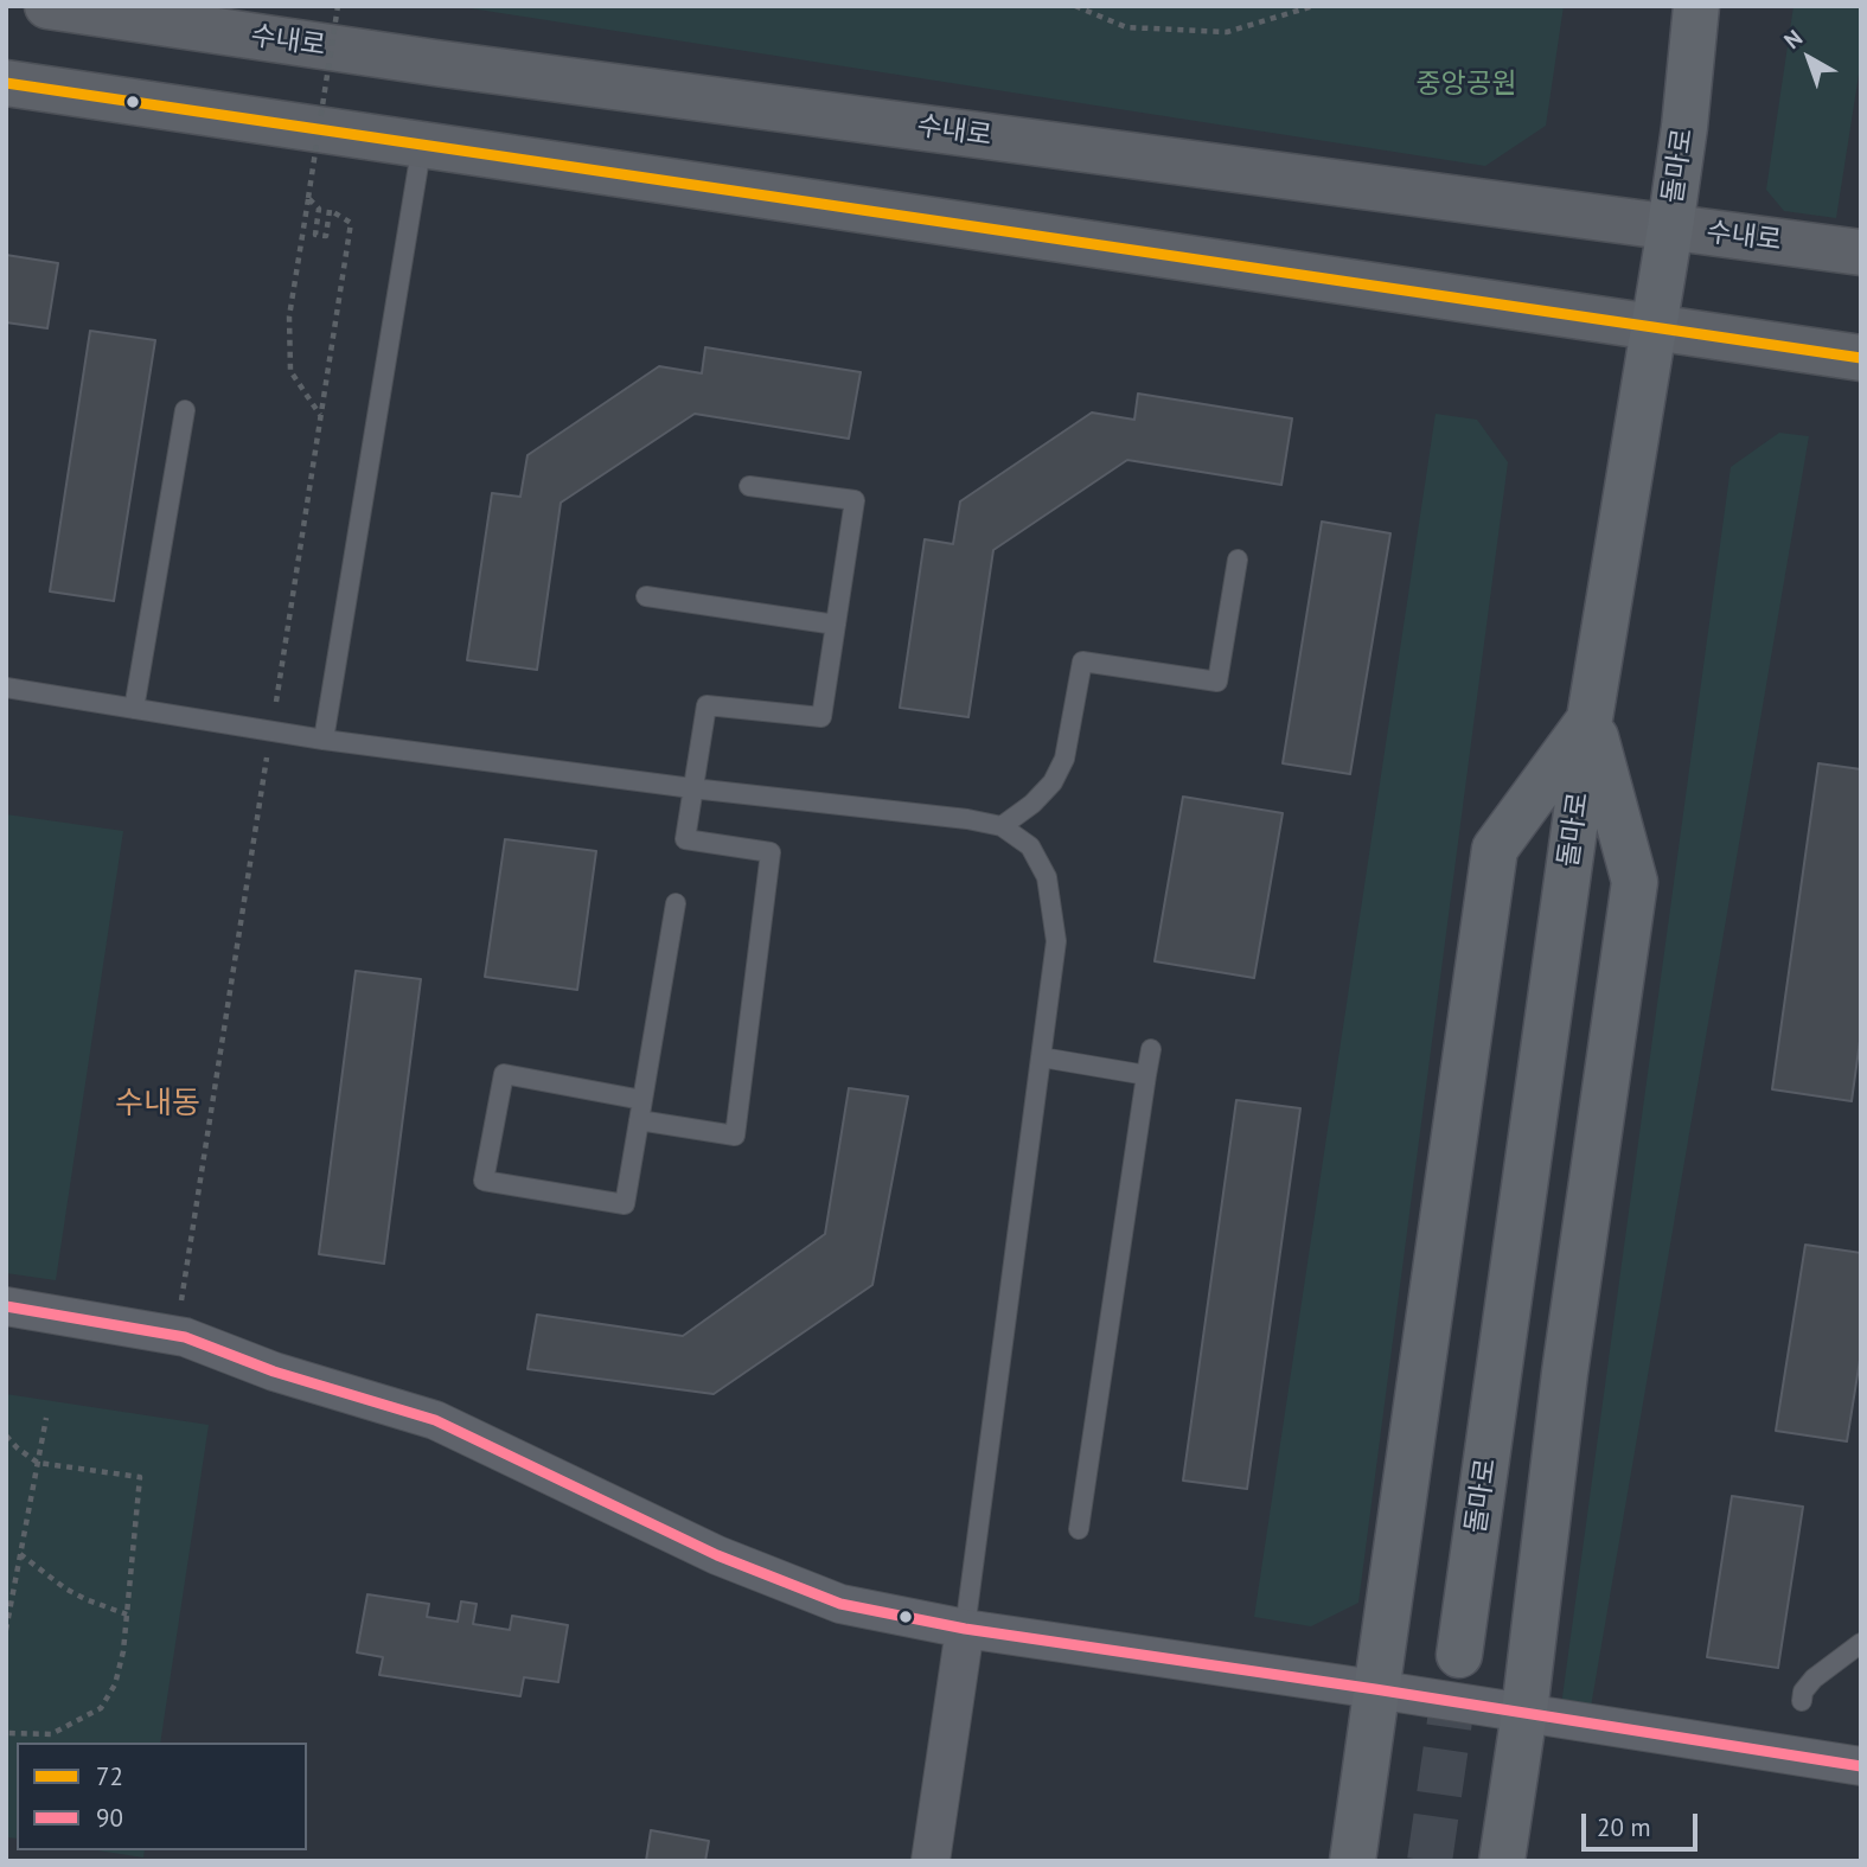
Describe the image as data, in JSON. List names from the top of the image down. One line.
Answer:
{"streets":{"main road":["수내로","돌마로"]},"crossings":[["수내로","돌마로"]],"districts":["수내동"],"parks":["중앙공원"],"lines":["transit line 72","transit line 90"],"legend":["72","90"],"scale_bar":"20 m","north":"top left"}
